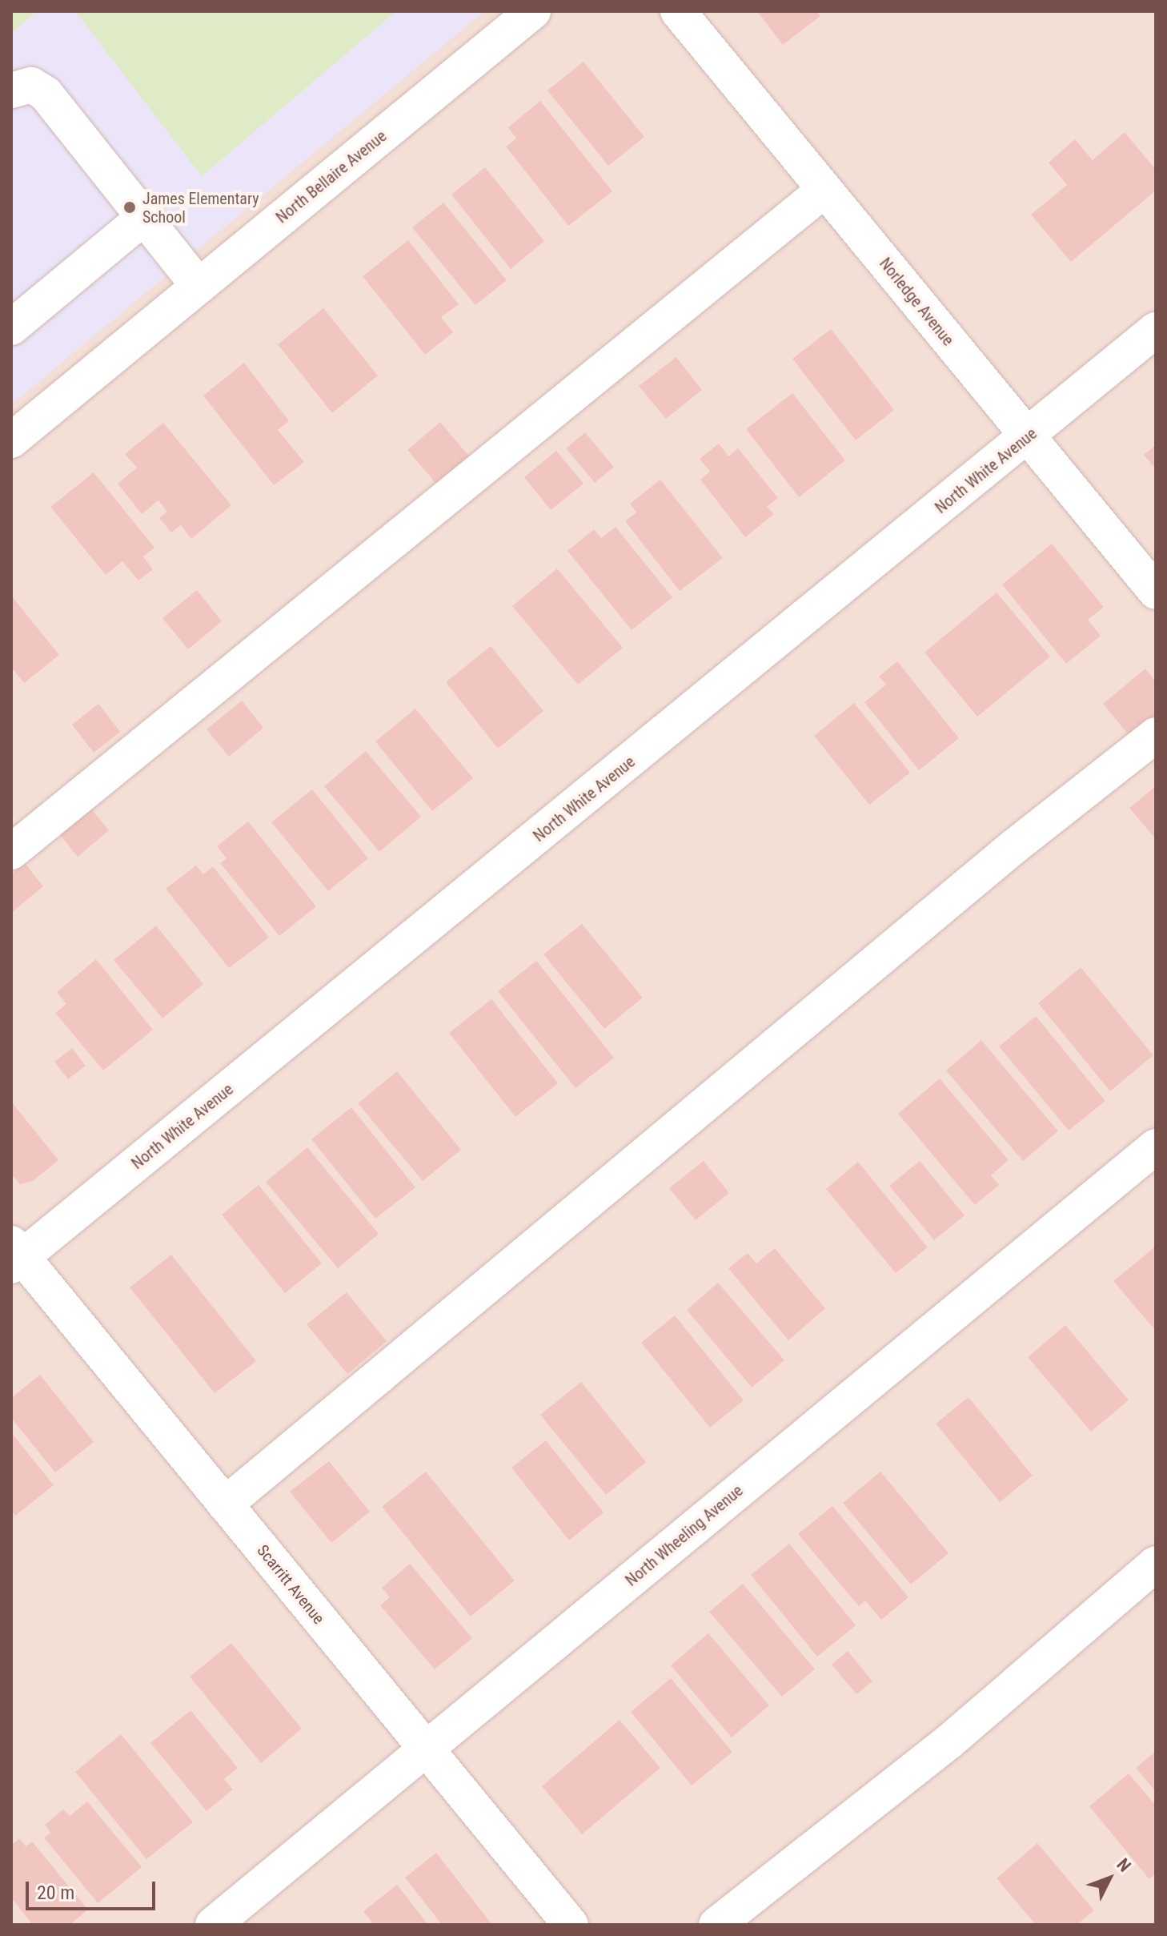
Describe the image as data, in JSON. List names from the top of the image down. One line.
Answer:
{"streets":{"street":["North Bellaire Avenue","Norledge Avenue","North White Avenue","North Wheeling Avenue","Scarritt Avenue"]},"crossings":[["Norledge Avenue","North White Avenue"],["North White Avenue","Scarritt Avenue"],["North Wheeling Avenue","Scarritt Avenue"]],"places":["James Elementary School"],"scale_bar":"20 m","north":"top right"}
